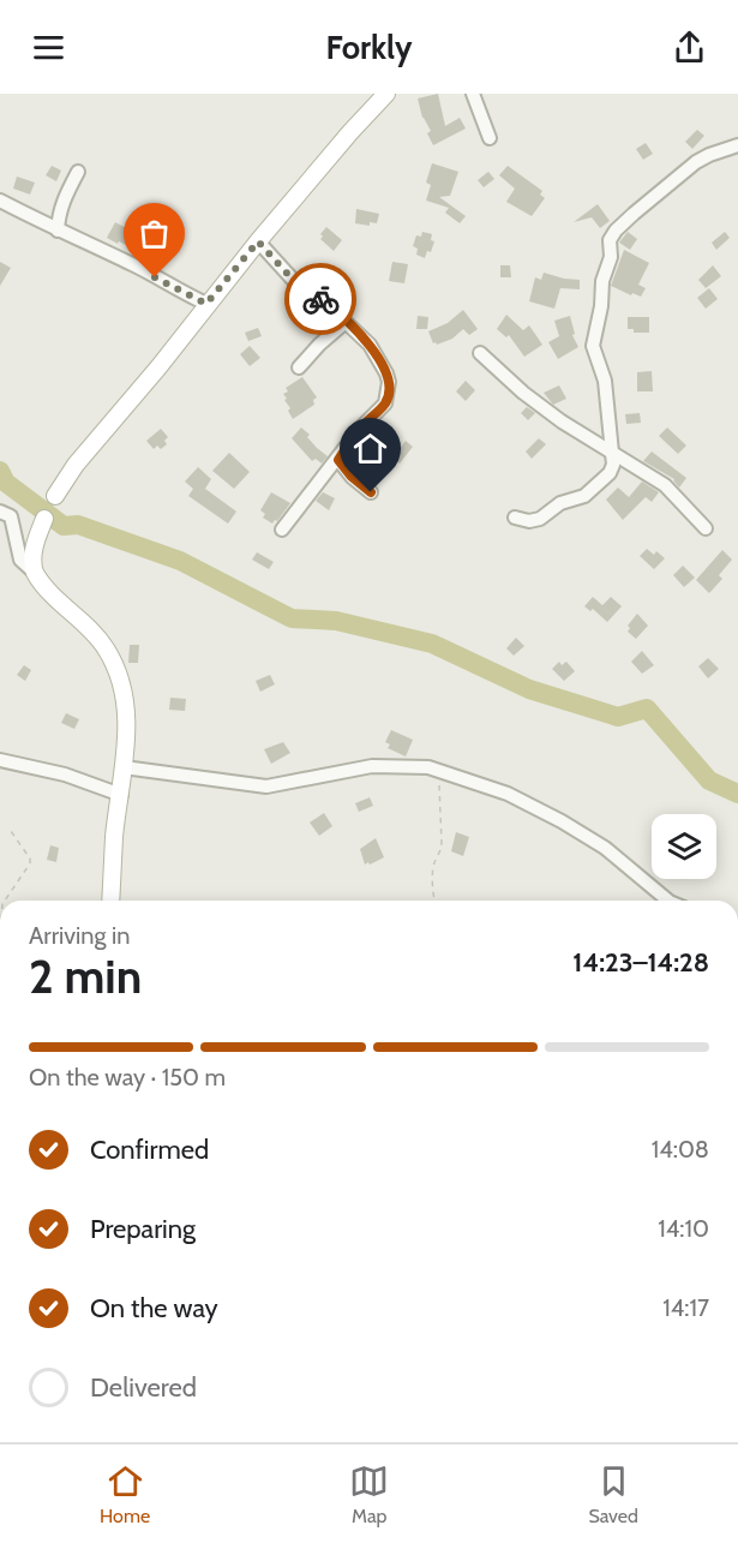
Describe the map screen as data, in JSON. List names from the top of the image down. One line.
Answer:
{"page":{"header":"Forkly","heading":["2 min","Arriving in","14:23–14:28"],"bar":"On the way · 150 m","list":[["Confirmed","14:08"],["Preparing","14:10"],["On the way","14:17"],"Delivered"],"tabs":["Home","Map","Saved"]}}
